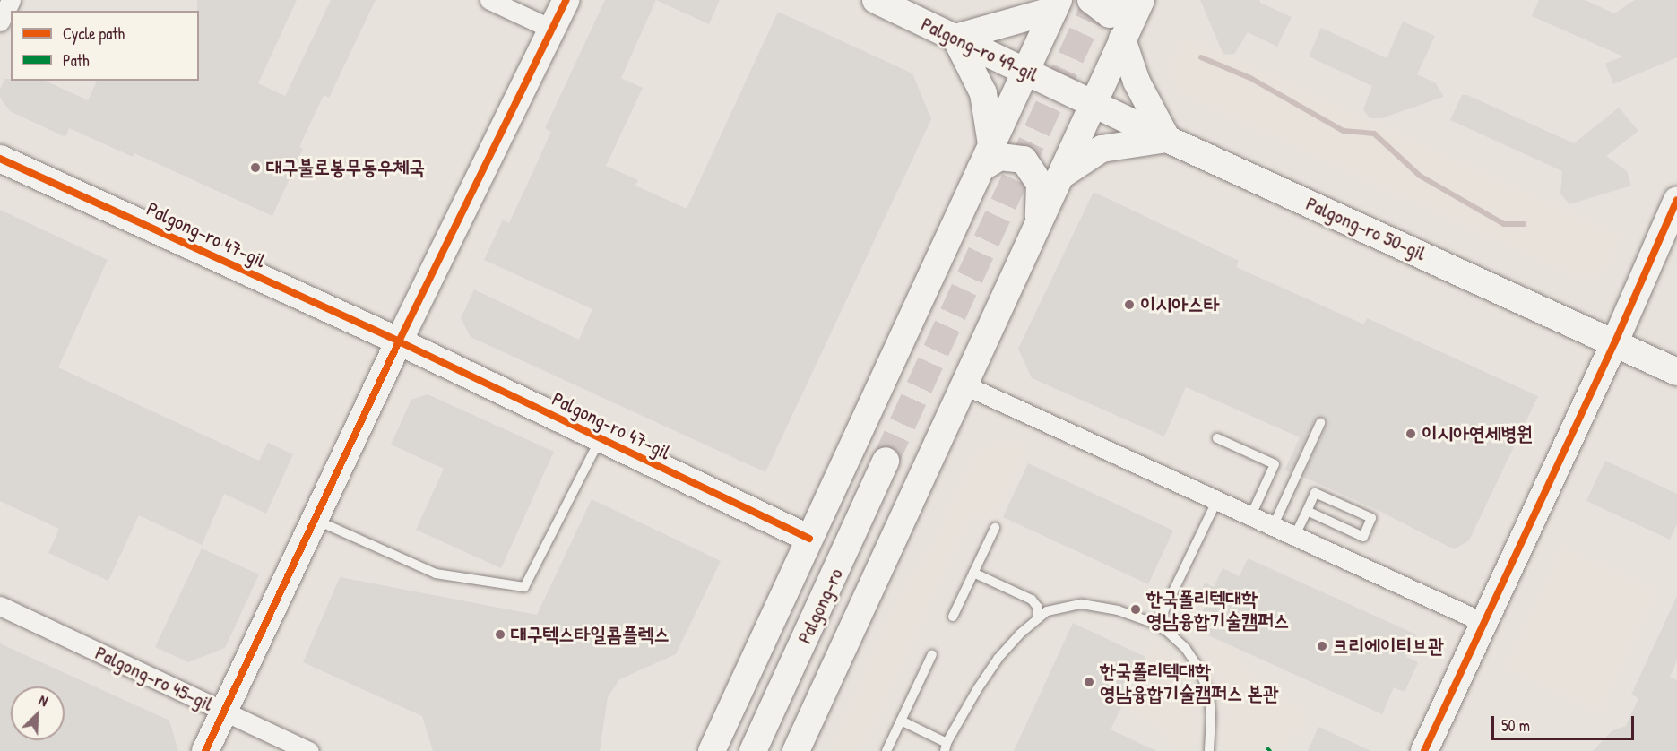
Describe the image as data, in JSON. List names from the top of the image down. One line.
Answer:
{"streets":{"main road":["Palgong-ro 49-gil","Palgong-ro 50-gil","Palgong-ro 47-gil","Palgong-ro"],"street":["Palgong-ro 45-gil"]},"crossings":[["Palgong-ro 49-gil","Palgong-ro 50-gil"]],"places":["대구불로봉무동우체국","이시아스타","이시아연세병원","한국폴리텍대학 영남융합기술캠퍼스","대구텍스타일콤플렉스","크리에이티브관","한국폴리텍대학 영남융합기술캠퍼스 본관"],"legend":["Cycle path","Path"],"scale_bar":"50 m","north":"top right"}
